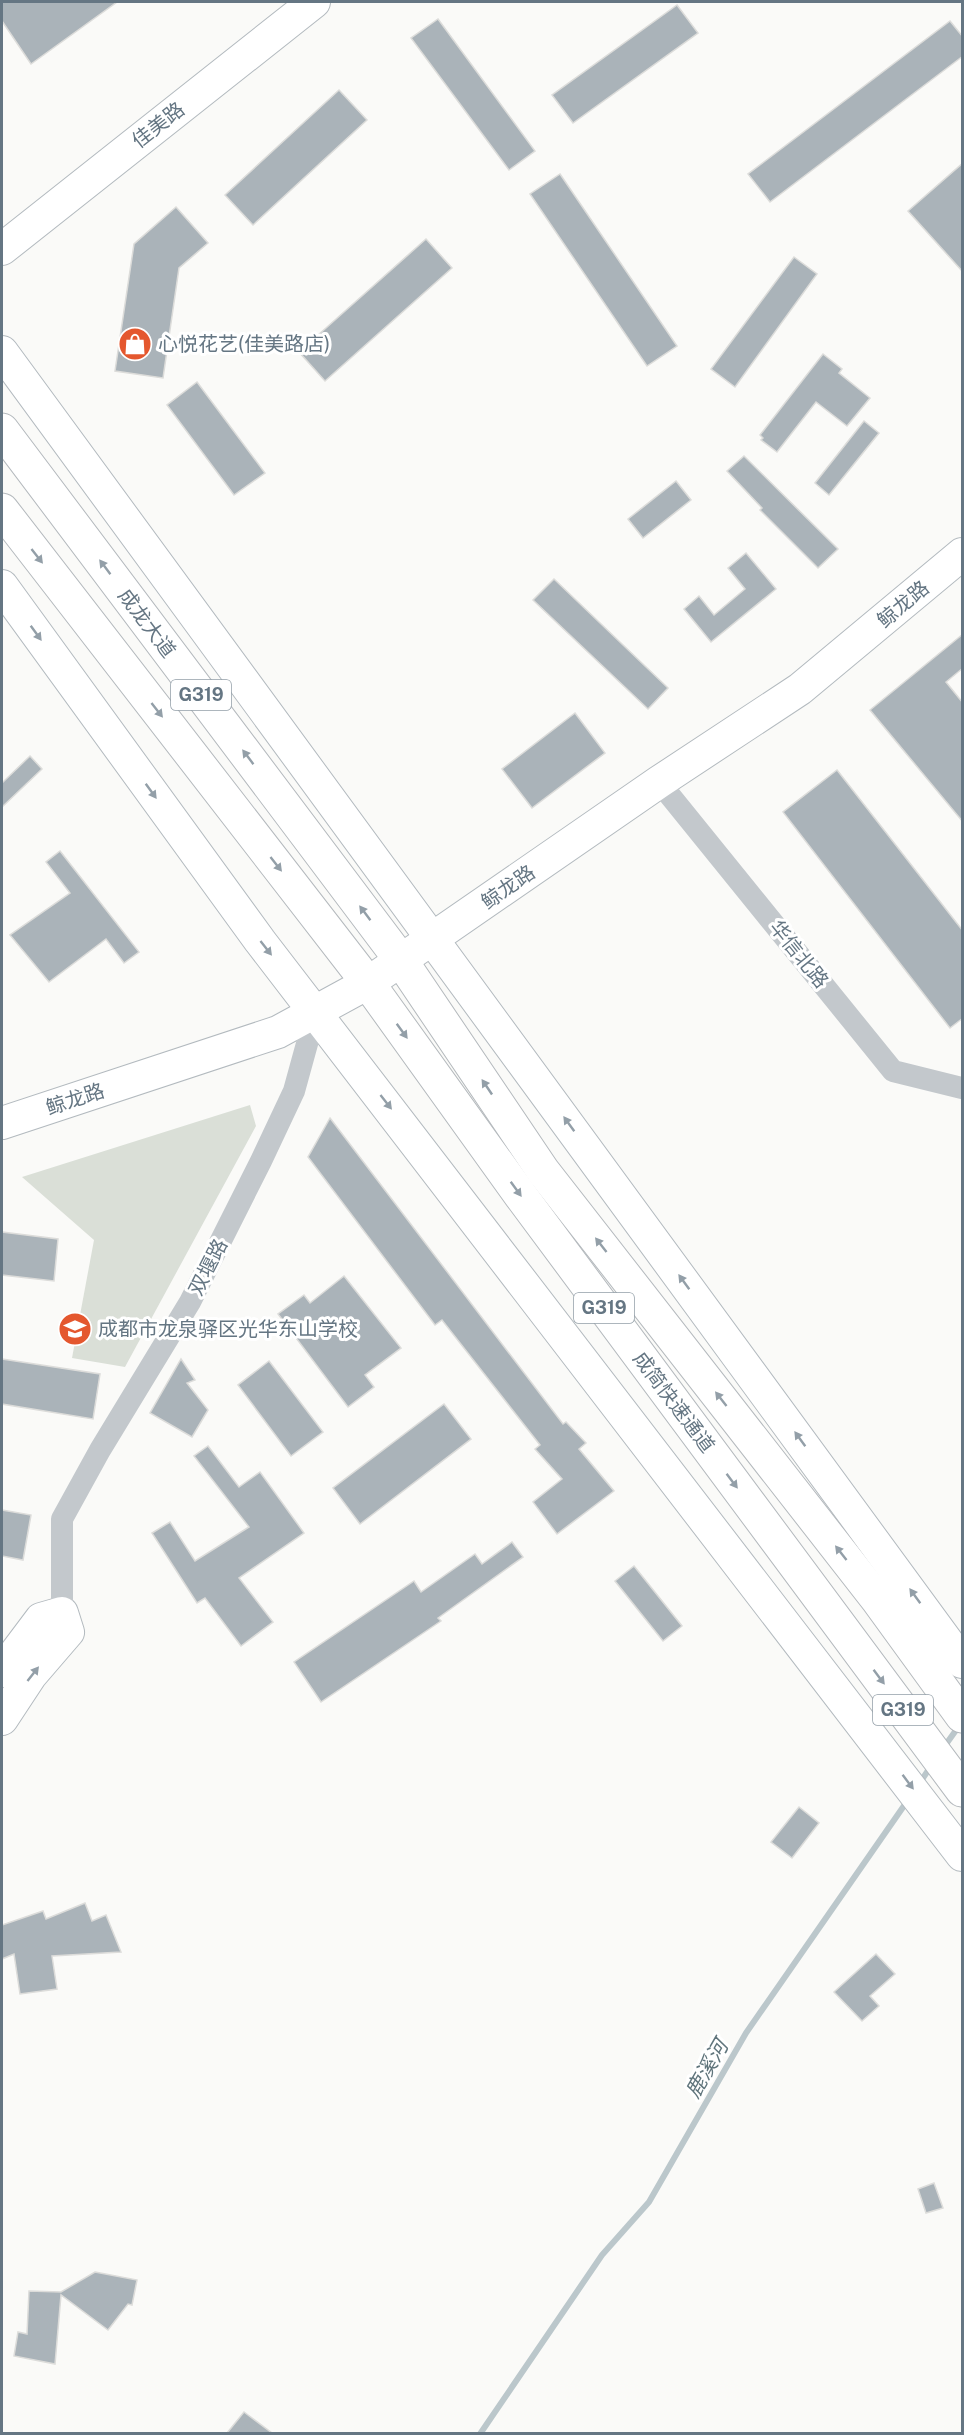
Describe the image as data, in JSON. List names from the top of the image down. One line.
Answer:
{"streets":{"highway":["成龙大道","G319","成简快速通道"],"street":["佳美路","鲸龙路","华信北路","双堰路"]},"crossings":[["鲸龙路","成龙大道"],["鲸龙路","G319"],["鲸龙路","华信北路"],["鲸龙路","双堰路"],["鲸龙路","成简快速通道"],["成龙大道","成简快速通道"],["G319","成简快速通道"]],"water":["鹿溪河"],"places":{"shop":["心悦花艺(佳美路店)"],"school or university":["成都市龙泉驿区光华东山学校"]}}
